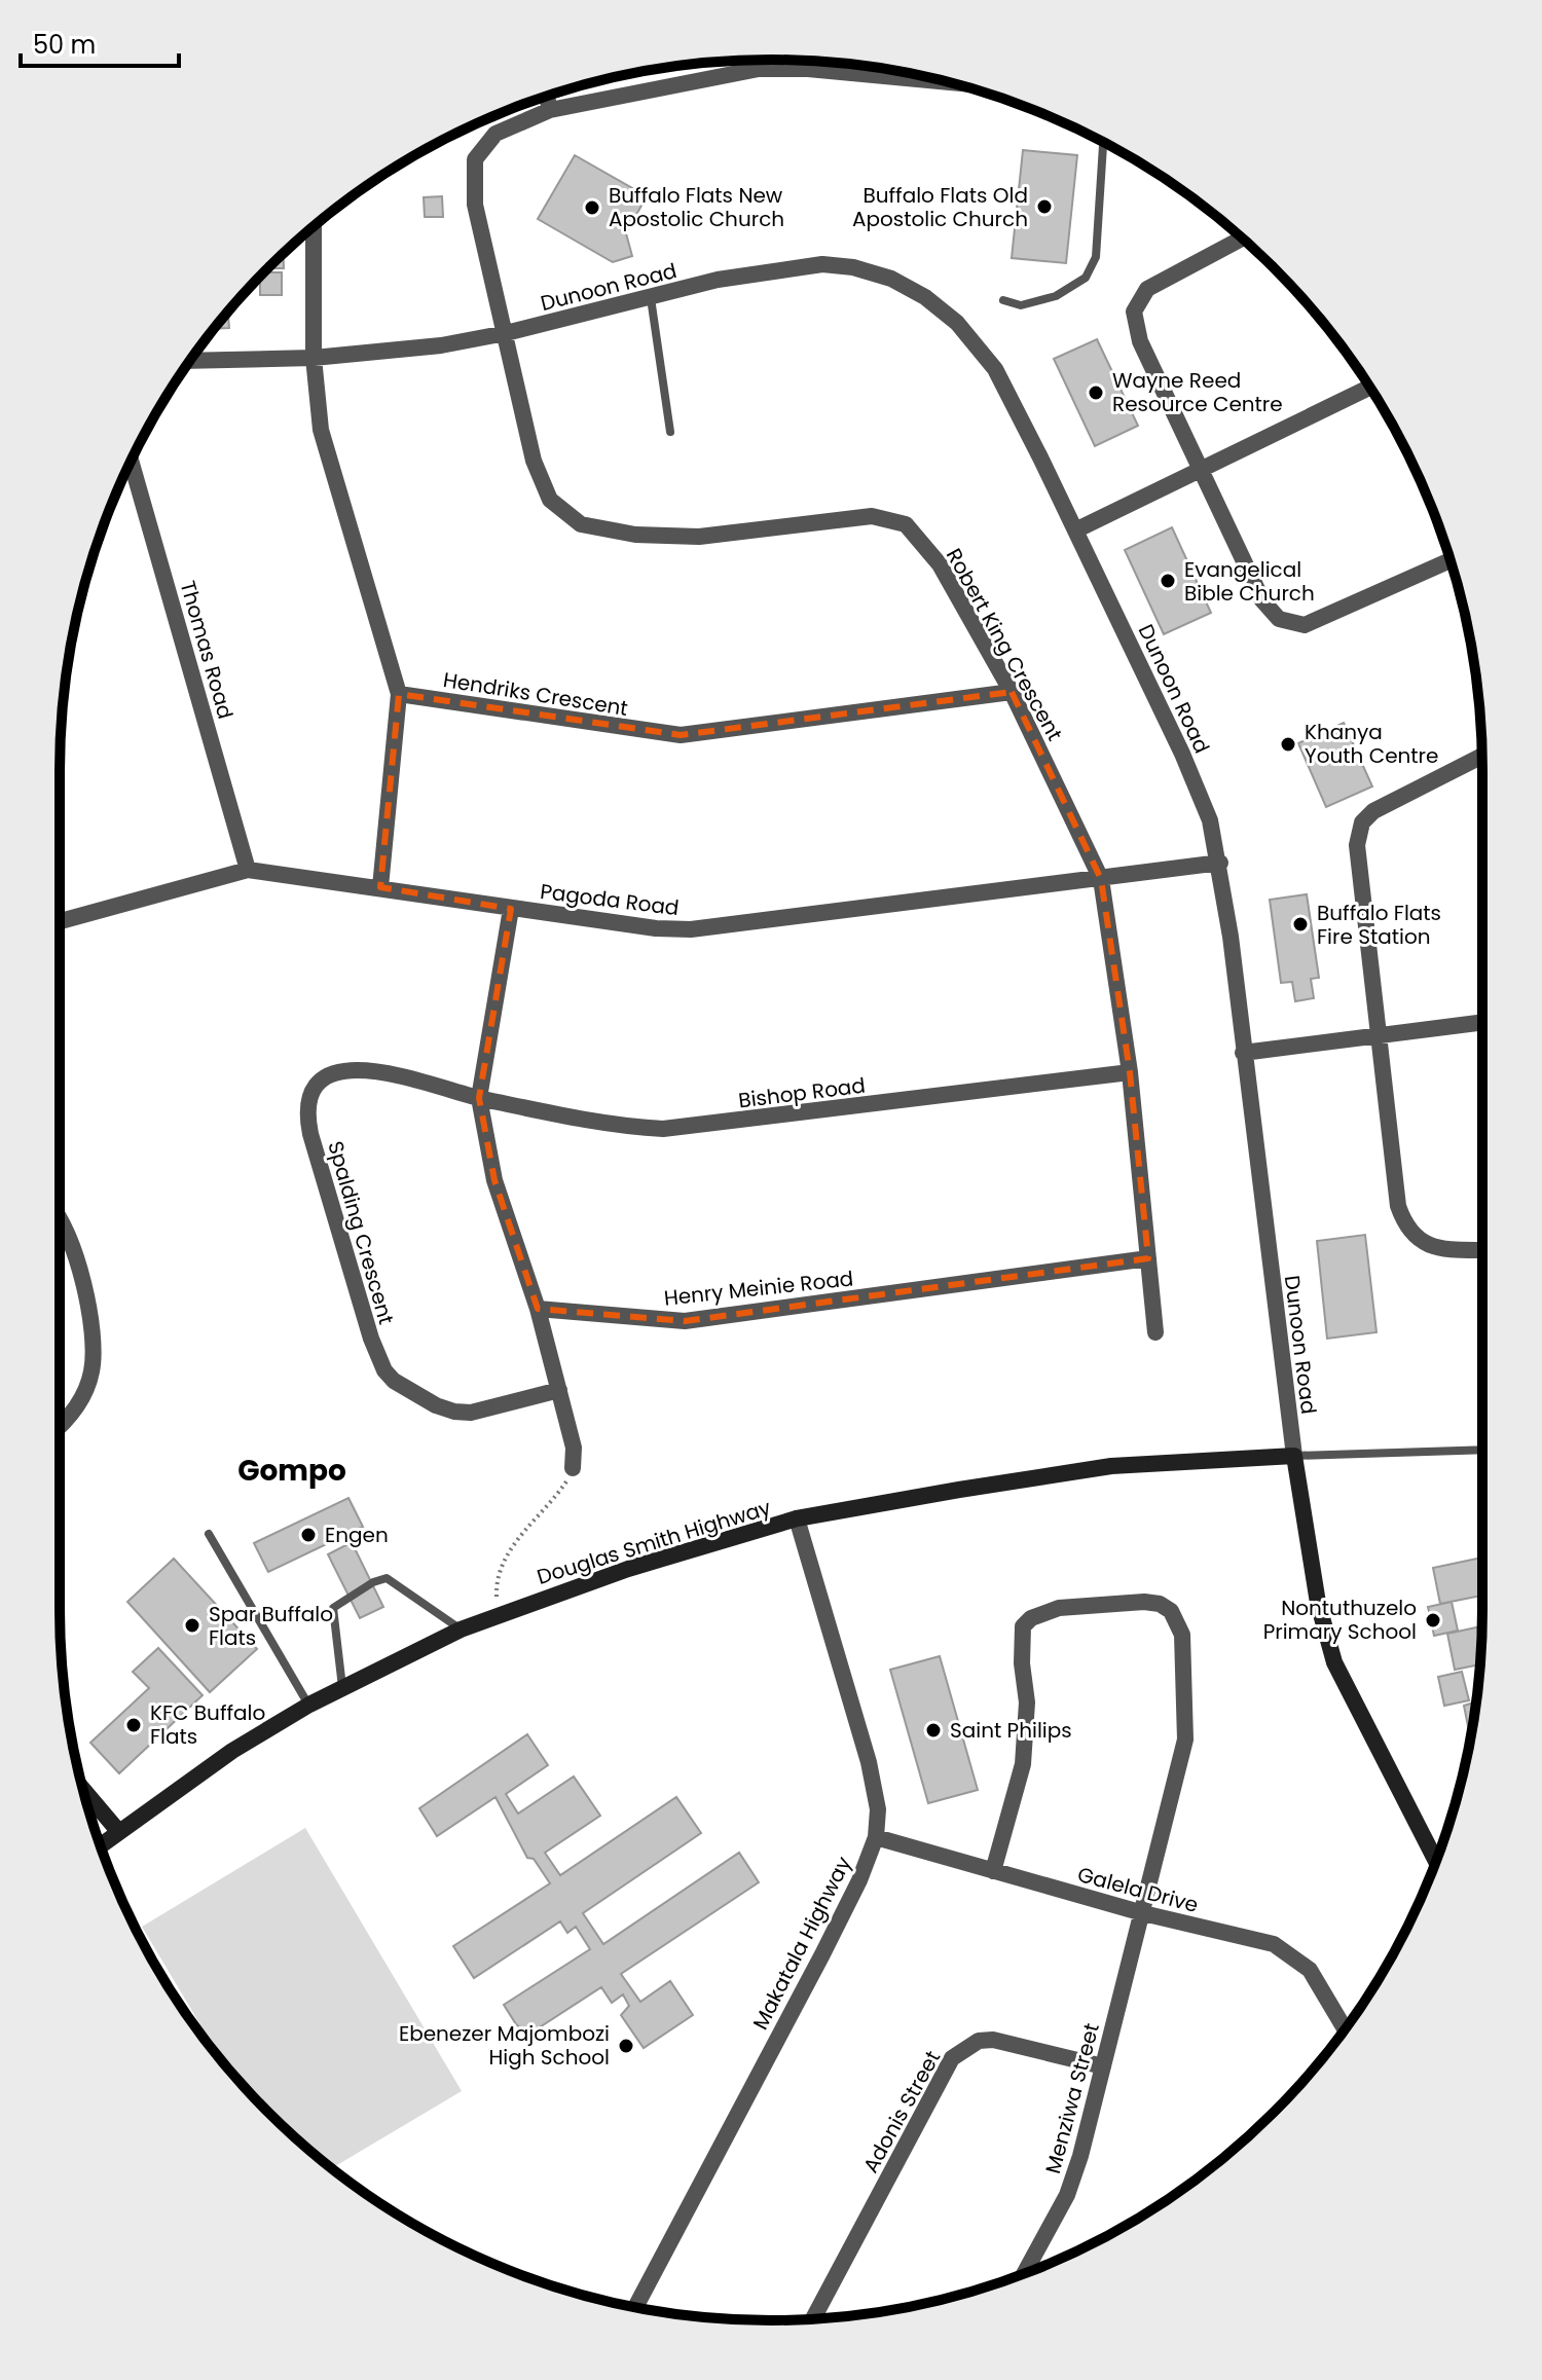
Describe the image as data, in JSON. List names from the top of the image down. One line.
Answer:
{"streets":{"street":["Dunoon Road","Robert King Crescent","Thomas Road","Hendriks Crescent","Pagoda Road","Bishop Road","Spalding Crescent","Henry Meinie Road","Douglas Smith Highway","Galela Drive","Makatala Highway","Menziwa Street","Adonis Street"]},"crossings":[["Dunoon Road","Robert King Crescent"],["Dunoon Road","Pagoda Road"],["Dunoon Road","Douglas Smith Highway"],["Robert King Crescent","Hendriks Crescent"],["Robert King Crescent","Pagoda Road"],["Thomas Road","Pagoda Road"],["Bishop Road","Spalding Crescent"],["Douglas Smith Highway","Makatala Highway"],["Galela Drive","Makatala Highway"],["Galela Drive","Menziwa Street"],["Menziwa Street","Adonis Street"]],"districts":["Gompo"],"places":["Buffalo Flats Old Apostolic Church","Buffalo Flats New Apostolic Church","Wayne Reed Resource Centre","Evangelical Bible Church","Khanya Youth Centre","Buffalo Flats Fire Station","Engen","Nontuthuzelo Primary School","Spar Buffalo Flats","KFC Buffalo Flats","Saint Philips","Ebenezer Majombozi High School"],"scale_bar":"50 m"}
